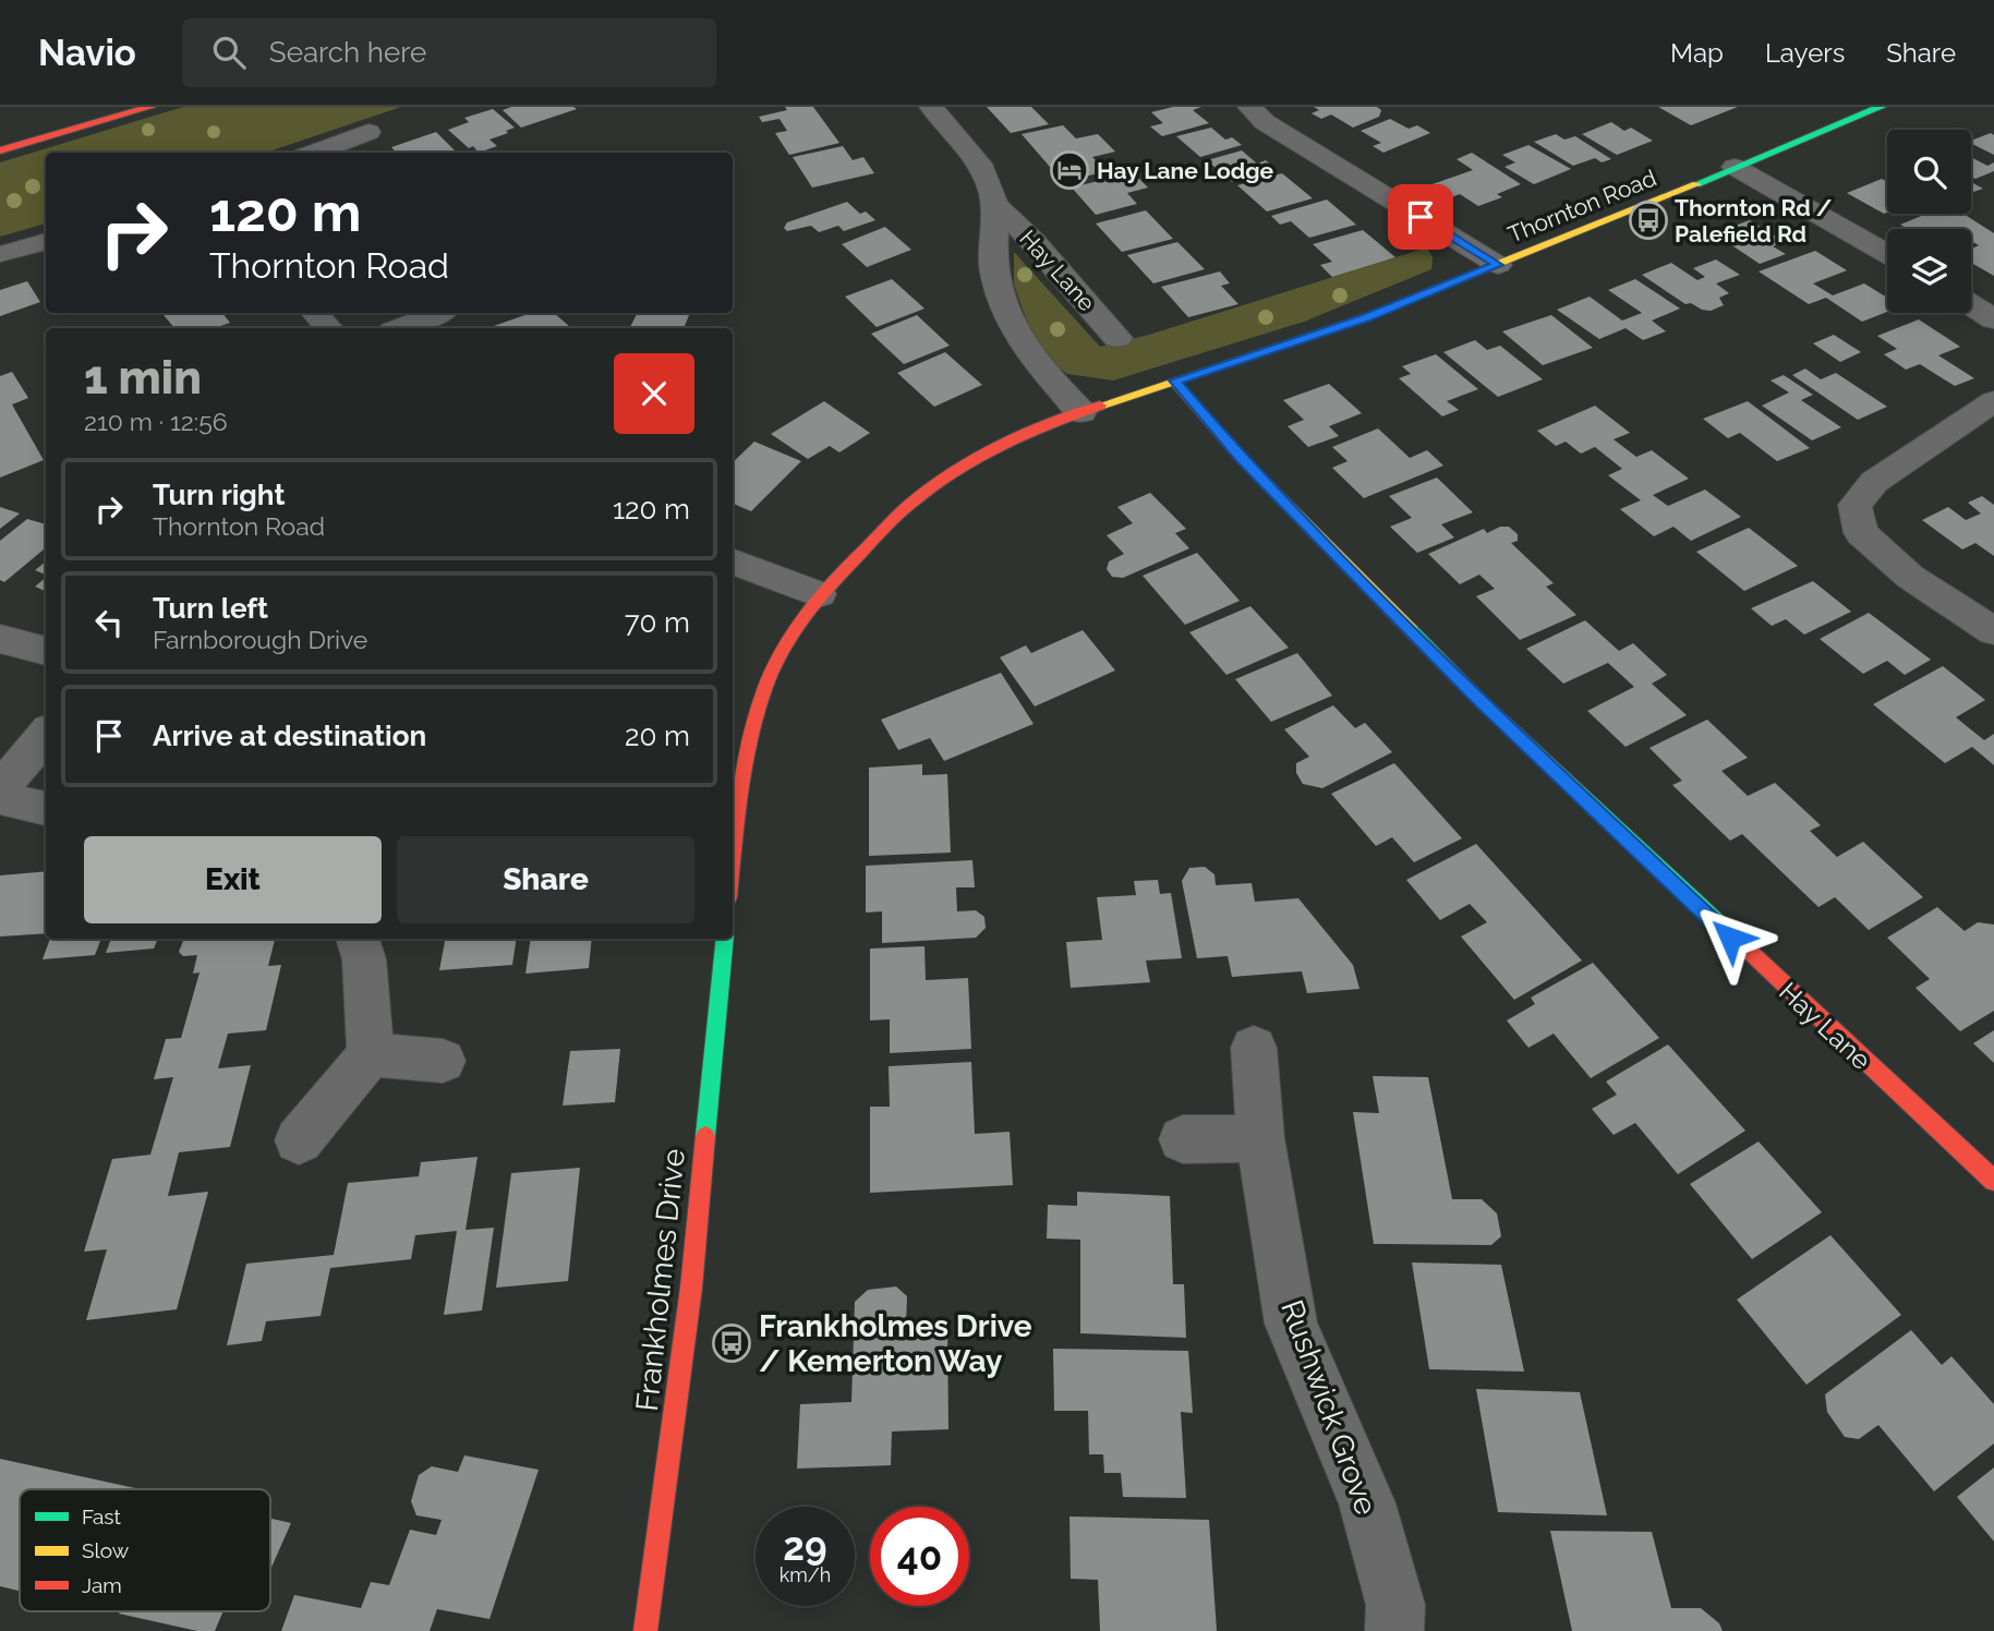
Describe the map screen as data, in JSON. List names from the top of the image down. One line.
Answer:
{"streets":{"main road":["Thornton Road","Hay Lane","Frankholmes Drive"],"street":["Rushwick Grove"]},"crossings":[["Thornton Road","Hay Lane"]],"places":{"hotel":["Hay Lane Lodge"],"bus stop":["Thornton Rd / Palefield Rd","Frankholmes Drive / Kemerton Way"]},"legend":["Fast","Slow","Jam"],"page":{"header":"Navio","search":"Search here","nav":["Map","Layers","Share"],"turn":["120 m","Thornton Road"],"heading":["1 min","210 m · 12:56"],"list":[{"name":"Turn right","note":"Thornton Road","value":"120 m"},{"name":"Turn left","note":"Farnborough Drive","value":"70 m"},{"name":"Arrive at destination","value":"20 m"}],"buttons":["Exit","Share"],"speed":"29 km/h","limit":"40"}}
